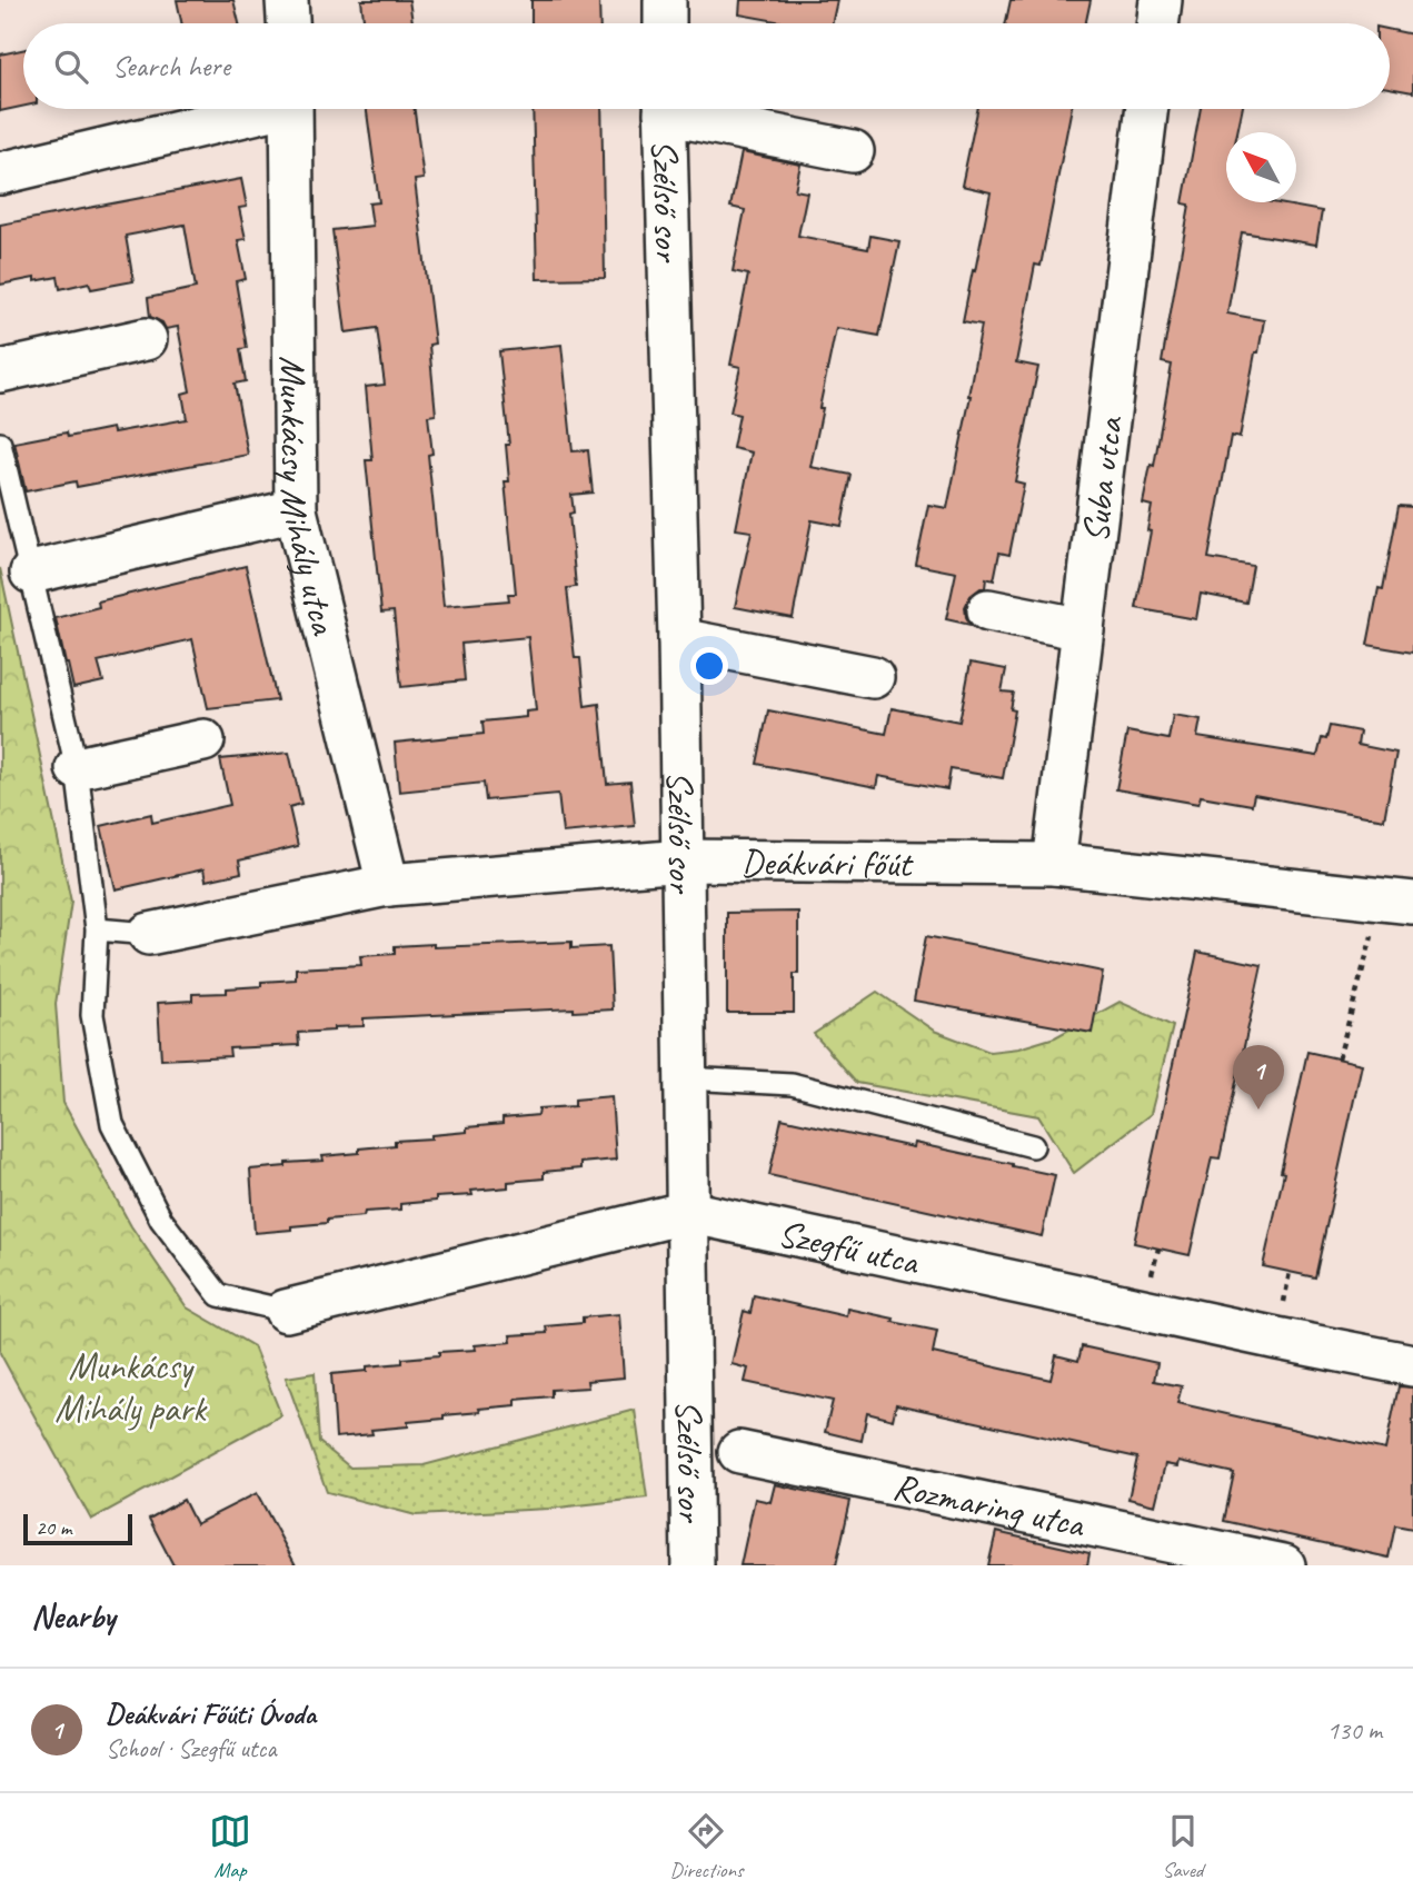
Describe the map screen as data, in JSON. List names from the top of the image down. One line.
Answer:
{"streets":{"street":["Szélső sor","Suba utca","Munkácsy Mihály utca","Deákvári főút","Szegfű utca","Rozmaring utca"]},"crossings":[["Szélső sor","Deákvári főút"],["Szélső sor","Szegfű utca"],["Suba utca","Deákvári főút"],["Munkácsy Mihály utca","Deákvári főút"]],"parks":["Munkácsy Mihály park"],"scale_bar":"20 m","north":"top left","page":{"search":"Search here","pins":"1","scale":"20 m","heading":"Nearby","list":[{"mark":"1","name":"Deákvári Főúti Óvoda","note":"School · Szegfű utca","value":"130 m"}],"nav":["Map","Directions","Saved"]}}
